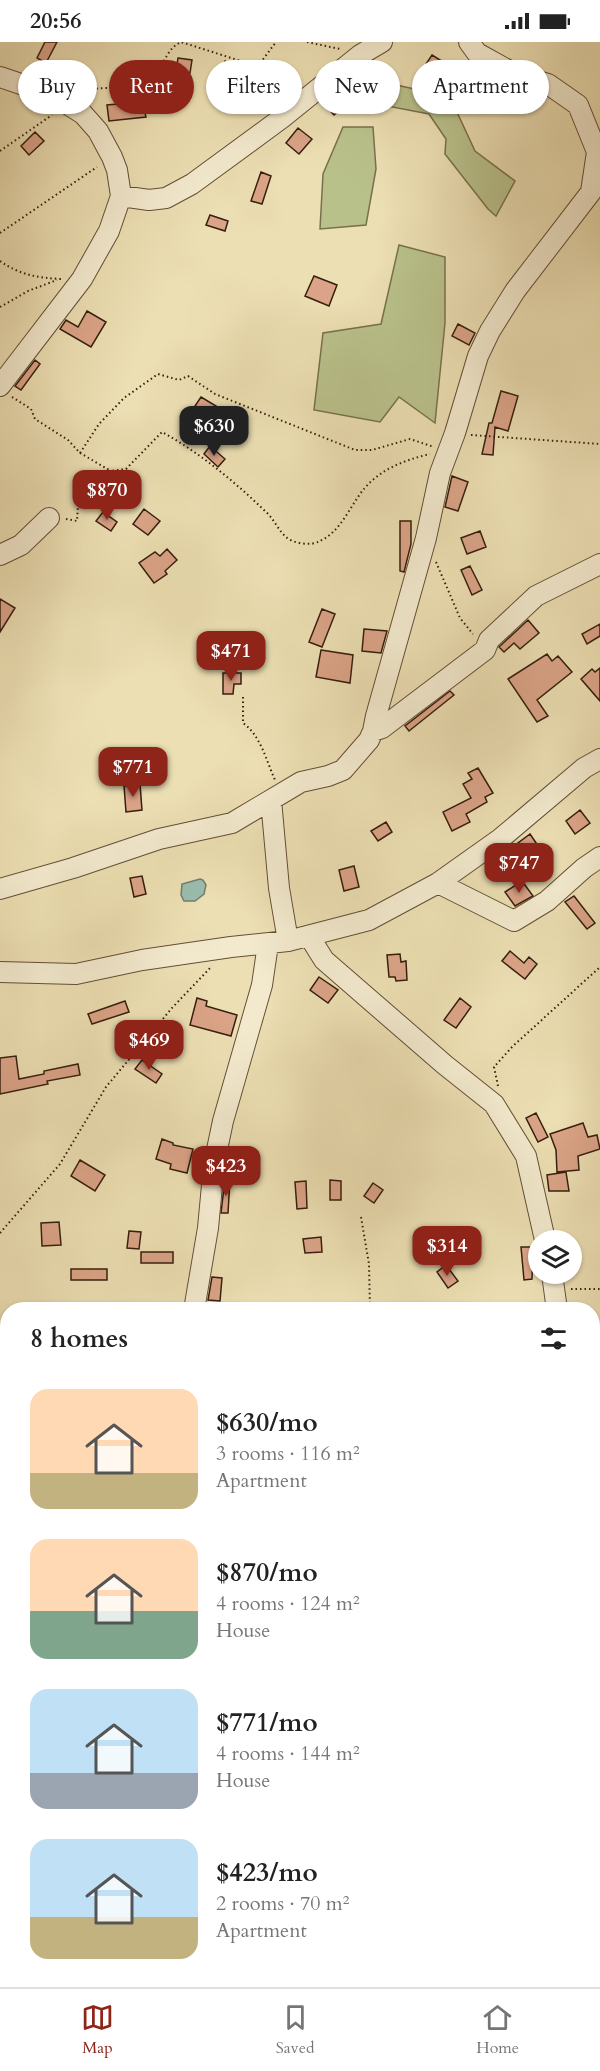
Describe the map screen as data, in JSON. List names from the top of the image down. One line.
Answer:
{"page":{"status":"20:56","chip":["Buy","Rent","Filters","New","Apartment"],"price":["$630","$870","$471","$771","$747","$469","$423","$314"],"heading":"8 homes","list":[{"name":"$630/mo","note":"3 rooms · 116 m² · Apartment"},{"name":"$870/mo","note":"4 rooms · 124 m² · House"},{"name":"$771/mo","note":"4 rooms · 144 m² · House"},{"name":"$423/mo","note":"2 rooms · 70 m² · Apartment"}],"tabs":["Map","Saved","Home"]}}
